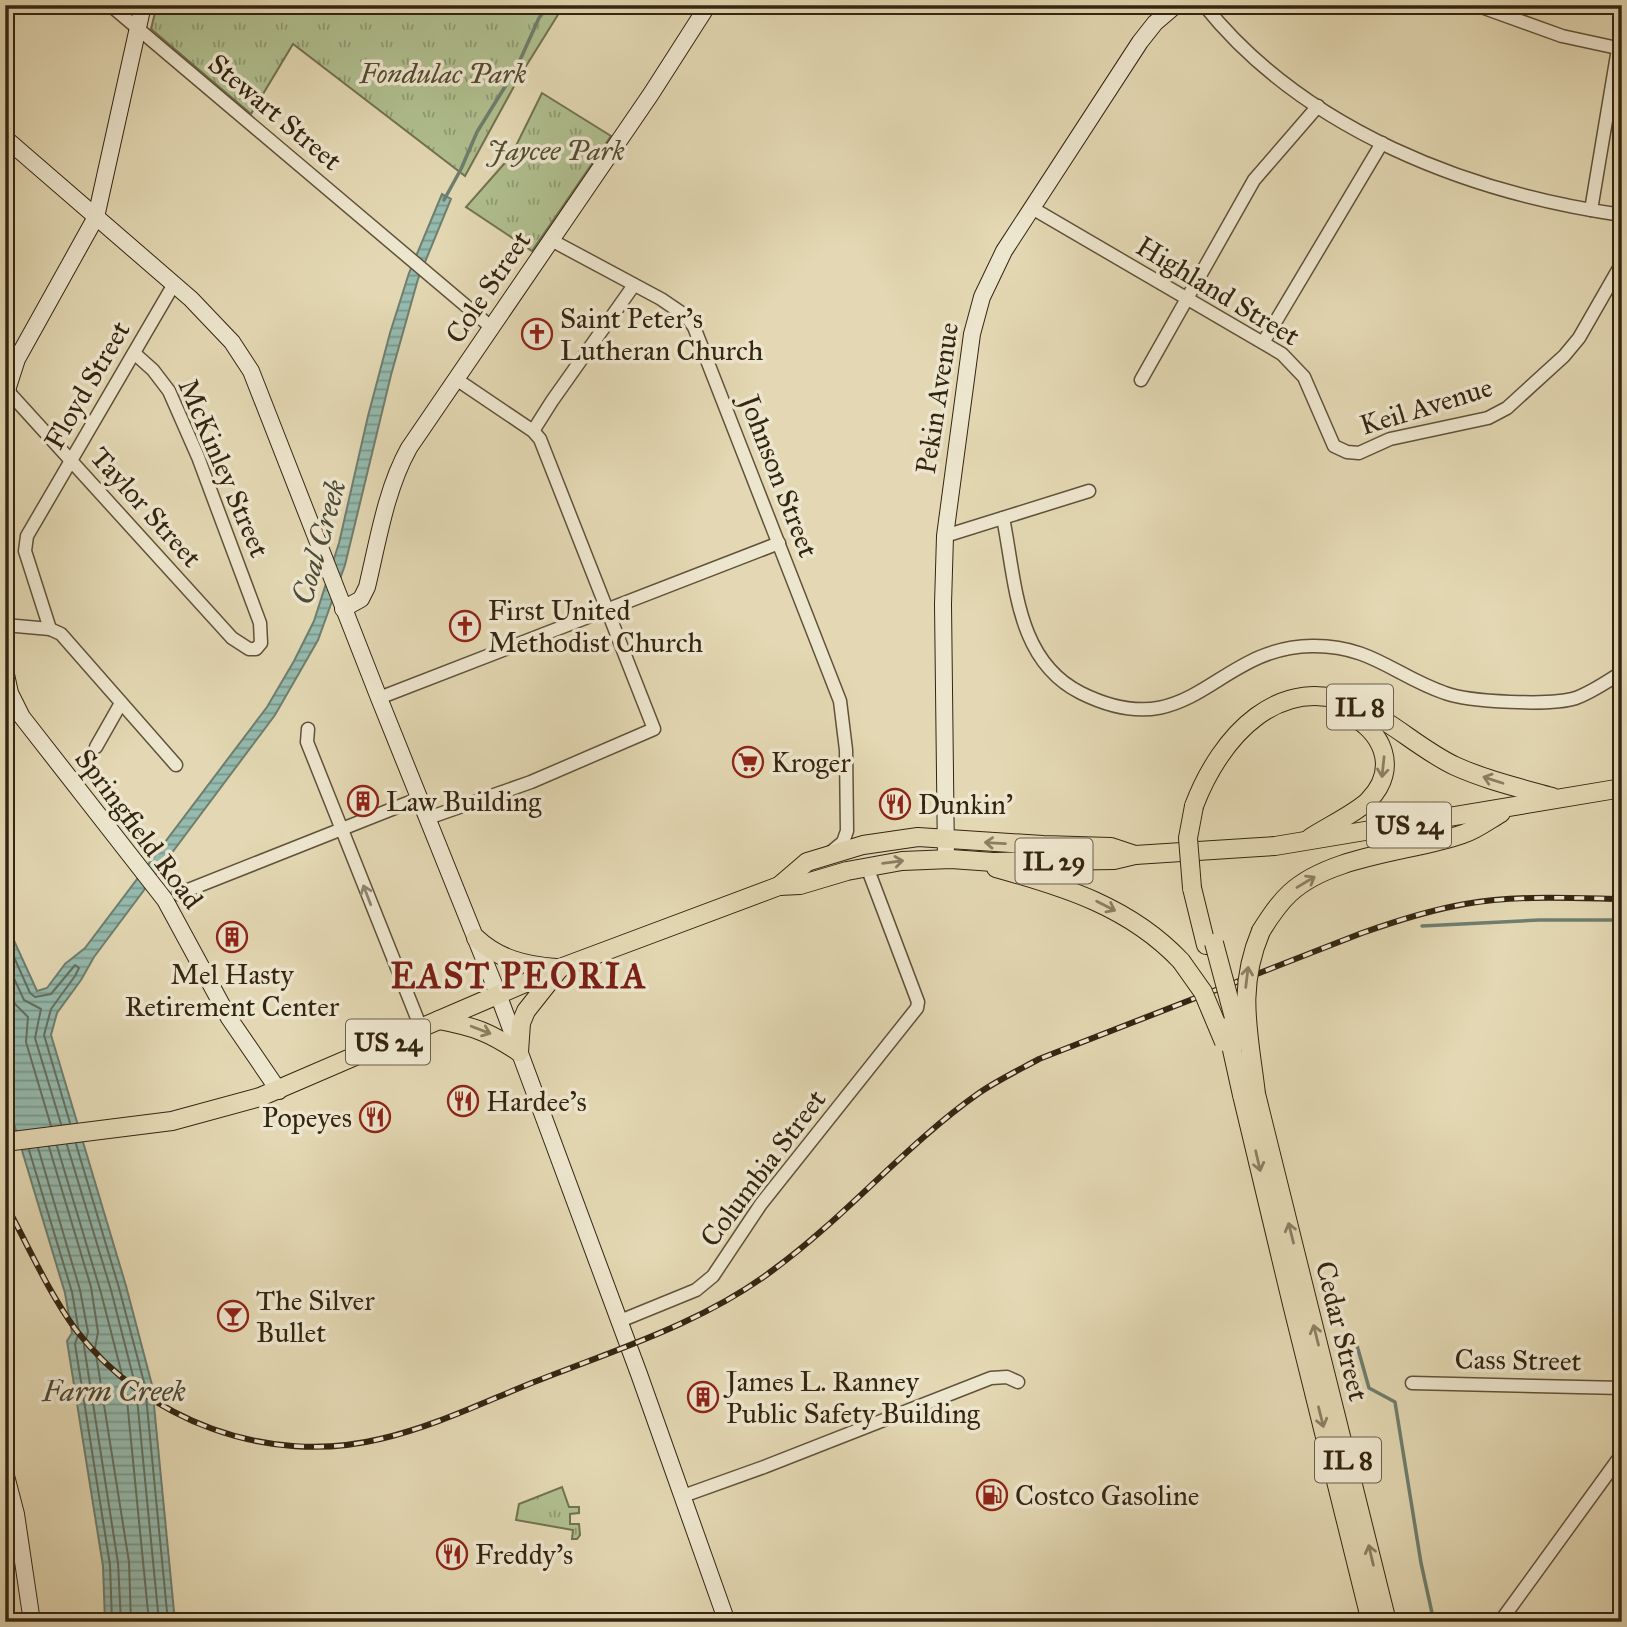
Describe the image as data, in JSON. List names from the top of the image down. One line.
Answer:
{"streets":{"main road":["IL 8","US 24","IL 29","Cedar Street"],"street":["Stewart Street","Cole Street","Highland Street","Floyd Street","Pekin Avenue","Keil Avenue","McKinley Street","Johnson Street","Taylor Street","Springfield Road","Columbia Street","Cass Street"]},"crossings":[["Stewart Street","Cole Street"],["Cole Street","Johnson Street"],["Highland Street","Pekin Avenue"],["Highland Street","Keil Avenue"],["Floyd Street","McKinley Street"],["Floyd Street","Taylor Street"],["Pekin Avenue","US 24"],["McKinley Street","Taylor Street"],["Johnson Street","US 24"],["IL 8","US 24"],["IL 8","IL 29"],["IL 8","Cedar Street"],["US 24","Springfield Road"],["US 24","IL 29"],["US 24","Columbia Street"]],"districts":["EAST PEORIA"],"water":["Coal Creek","Farm Creek"],"parks":["Fondulac Park","Jaycee Park"],"places":{"church":["Saint Peter's Lutheran Church","First United Methodist Church"],"supermarket":["Kroger"],"building":["Law Building","Mel Hasty Retirement Center","James L. Ranney Public Safety Building"],"restaurant":["Dunkin'","Hardee's","Popeyes","Freddy's"],"bar":["The Silver Bullet"],"fuel station":["Costco Gasoline"]}}
